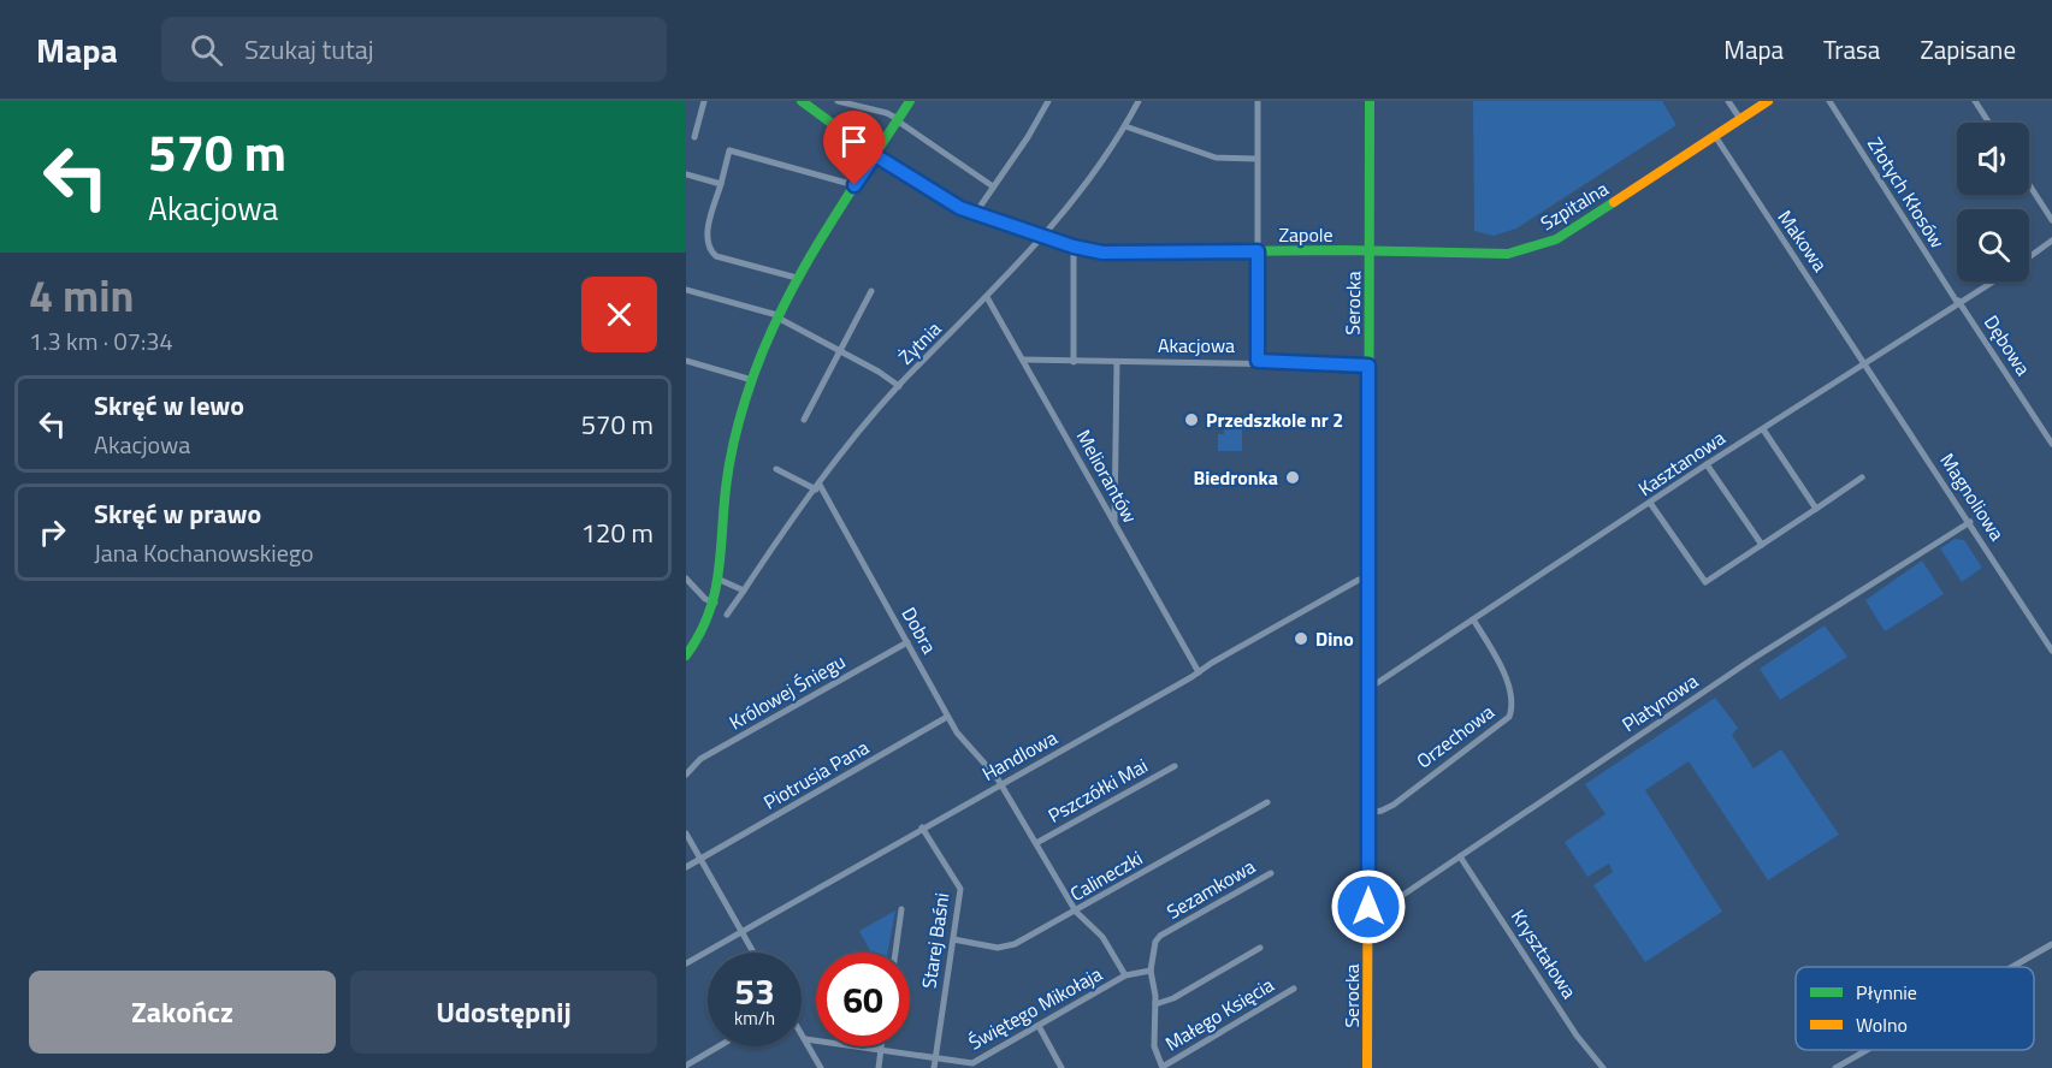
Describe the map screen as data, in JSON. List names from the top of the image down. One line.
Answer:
{"streets":{"street":["Złotych Kłosów","Szpitalna","Zapole","Makowa","Serocka","Żytnia","Akacjowa","Dębowa","Kasztanowa","Meliorantów","Magnoliowa","Dobra","Królowej Śniegu","Platynowa","Orzechowa","Handlowa","Piotrusia Pana","Pszczółki Mai","Calineczki","Sezamkowa","Starej Baśni","Kryształowa","Świętego Mikołaja","Małego Księcia"]},"crossings":[["Złotych Kłosów","Dębowa"],["Złotych Kłosów","Kasztanowa"],["Szpitalna","Zapole"],["Szpitalna","Makowa"],["Szpitalna","Serocka"],["Zapole","Serocka"],["Zapole","Żytnia"],["Makowa","Kasztanowa"],["Makowa","Magnoliowa"],["Serocka","Akacjowa"],["Serocka","Kasztanowa"],["Serocka","Platynowa"],["Serocka","Orzechowa"],["Serocka","Handlowa"],["Żytnia","Meliorantów"],["Żytnia","Dobra"],["Akacjowa","Meliorantów"],["Dębowa","Kasztanowa"],["Kasztanowa","Magnoliowa"],["Kasztanowa","Orzechowa"],["Meliorantów","Handlowa"],["Magnoliowa","Platynowa"],["Dobra","Królowej Śniegu"],["Dobra","Handlowa"],["Dobra","Piotrusia Pana"],["Dobra","Pszczółki Mai"],["Platynowa","Kryształowa"],["Handlowa","Pszczółki Mai"],["Handlowa","Starej Baśni"],["Pszczółki Mai","Calineczki"],["Pszczółki Mai","Świętego Mikołaja"],["Calineczki","Starej Baśni"],["Sezamkowa","Świętego Mikołaja"],["Starej Baśni","Świętego Mikołaja"]],"places":["Przedszkole nr 2","Biedronka","Dino"],"legend":["Płynnie","Wolno"],"page":{"header":"Mapa","search":"Szukaj tutaj","nav":["Mapa","Trasa","Zapisane"],"turn":["570 m","Akacjowa"],"heading":["4 min","1.3 km · 07:34"],"list":[{"name":"Skręć w lewo","note":"Akacjowa","value":"570 m"},{"name":"Skręć w prawo","note":"Jana Kochanowskiego","value":"120 m"}],"speed":"53 km/h","limit":"60","buttons":["Zakończ","Udostępnij"]}}
